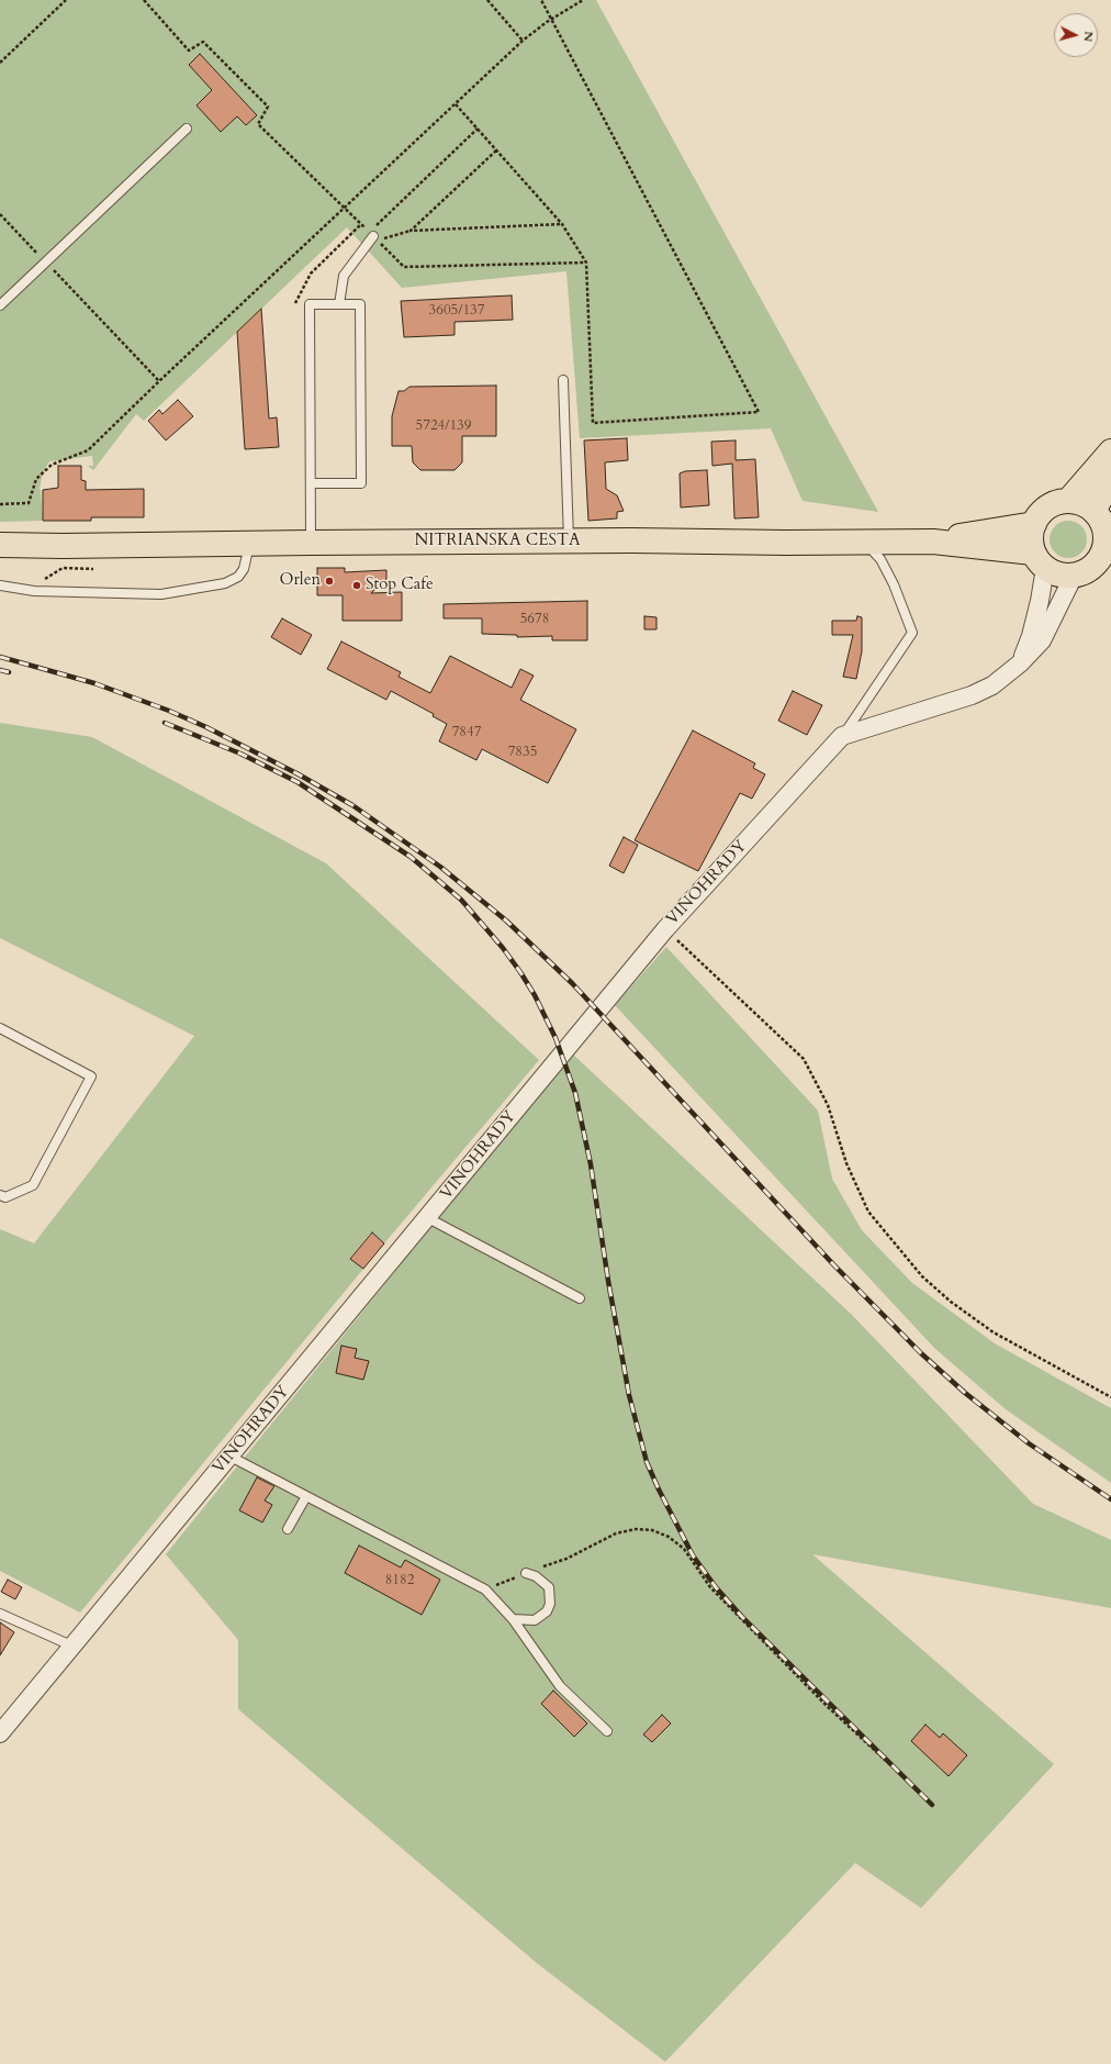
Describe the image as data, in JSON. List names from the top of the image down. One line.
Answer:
{"streets":{"main road":["NITRIANSKA CESTA"],"street":["VINOHRADY"]},"places":["Orlen","Stop Cafe"],"house_numbers":["3605/137","5724/139","5678","7847","7835","8182"],"north":"right"}
